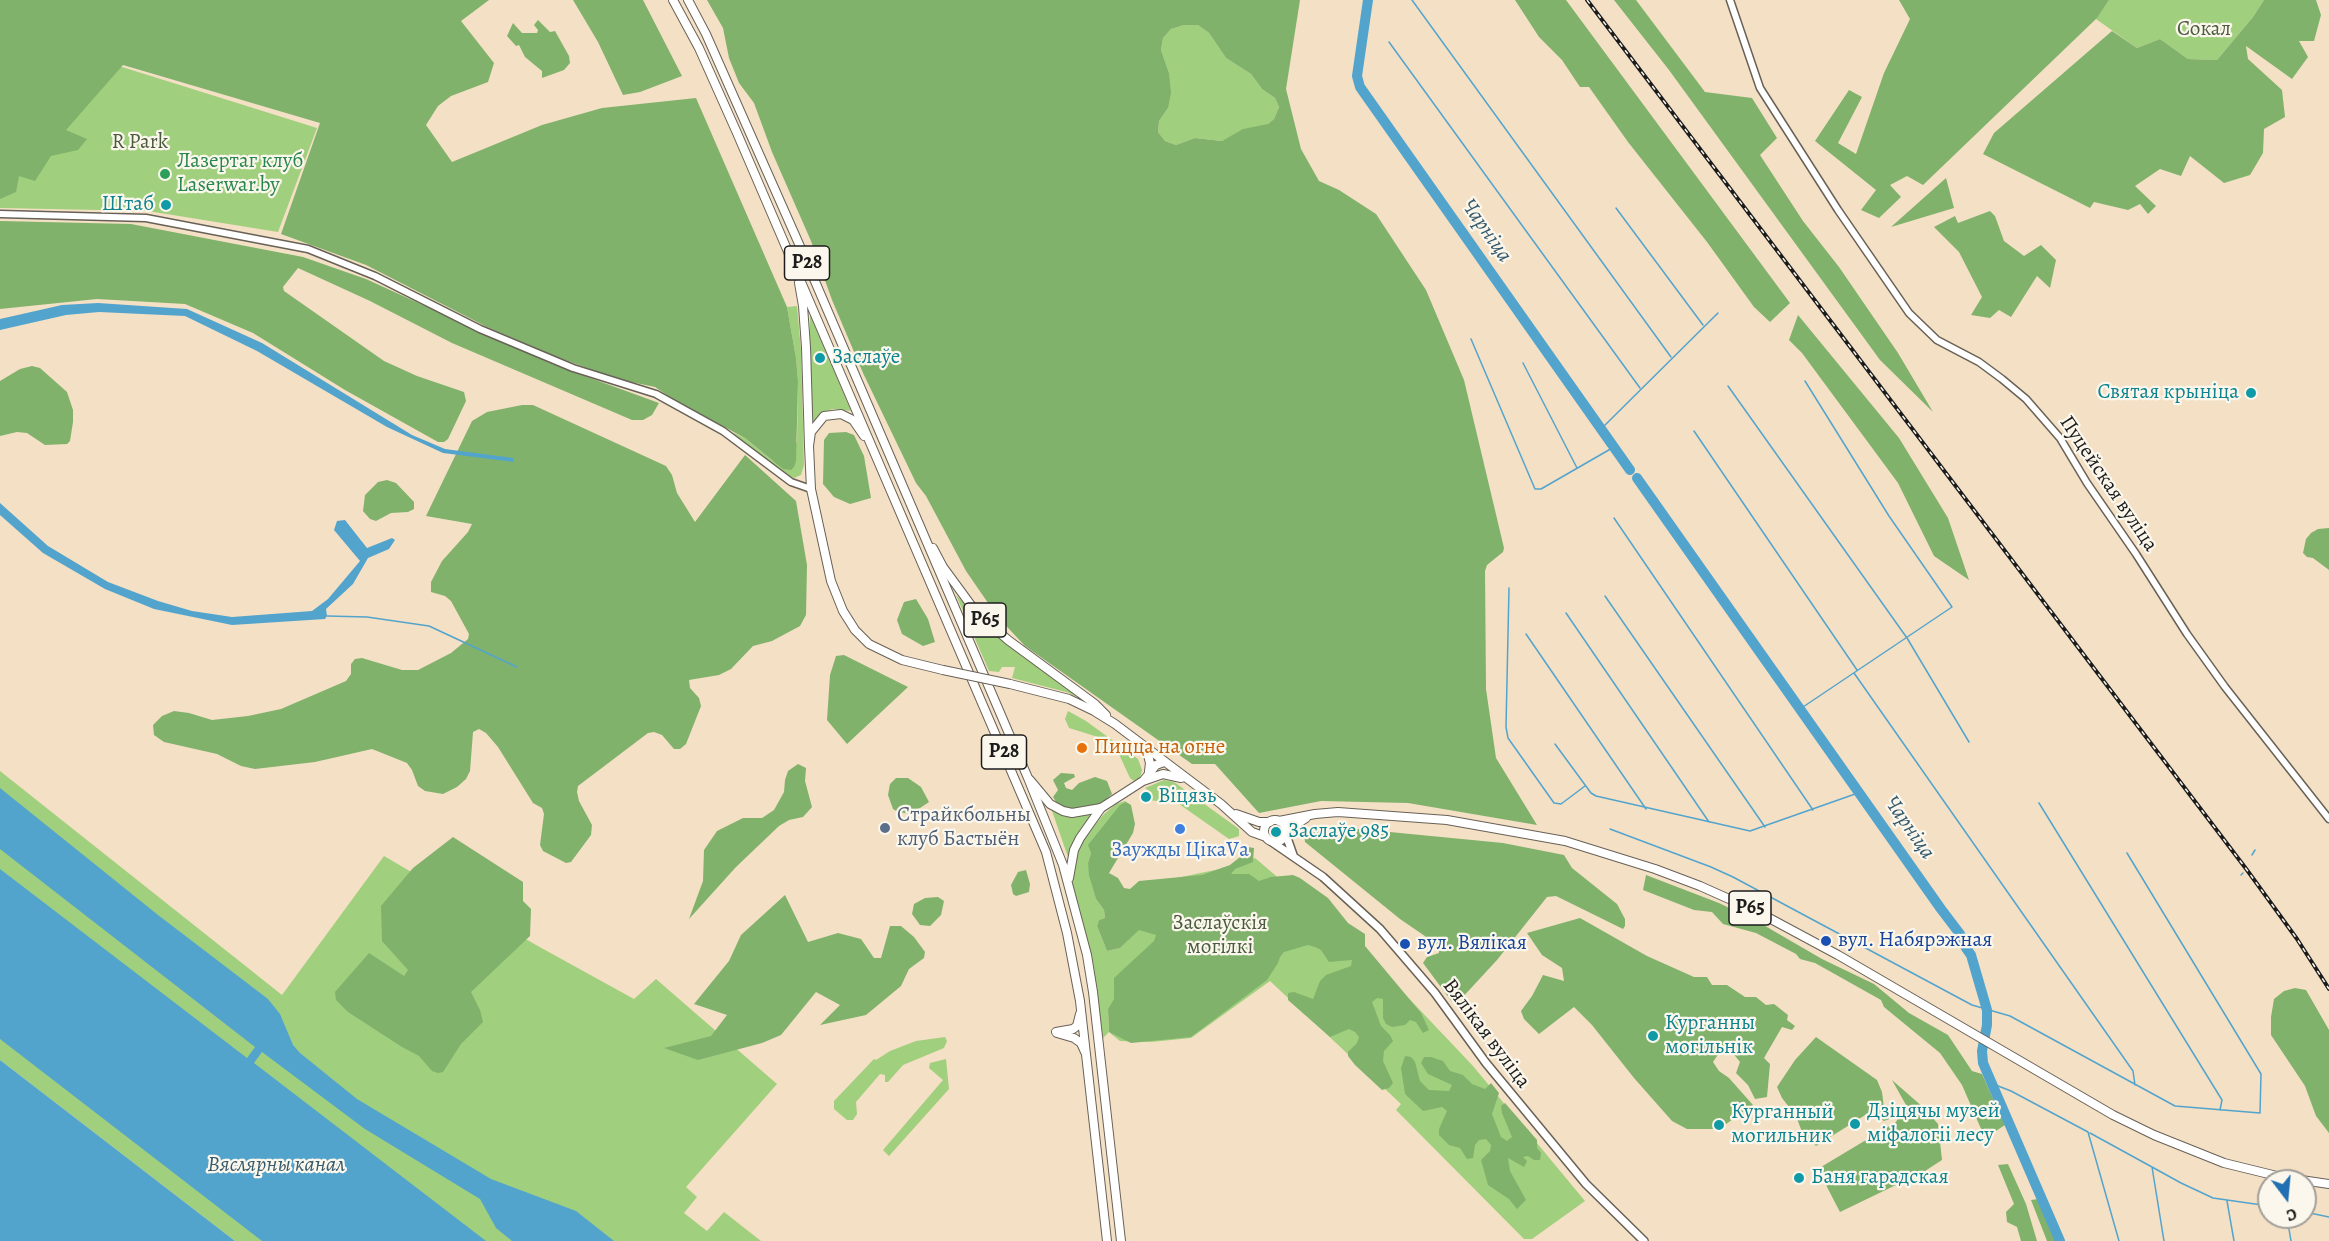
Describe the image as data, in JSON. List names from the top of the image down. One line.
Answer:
{"streets":{"main road":["Р28","Р65","Вялікая вуліца"],"street":["Пуцейская вуліца"]},"crossings":[["Р28","Р65"],["Р65","Вялікая вуліца"]],"water":["Чарніца","Вяслярны канал"],"parks":["Сокал","R Park","Заслаўскія могілкі"],"places":["Лазертаг клуб Laserwar.by","Штаб","Заслаўе","Святая крыніца","Пицца на огне","Віцязь","Страйкбольны клуб Бастыён","Заужды ЦікаVа","Заслаўе 985","вул. Набярэжная","вул. Вялікая","Курганны могільнік","Дзіцячы музей міфалогіі лесу","Курганный могильник","Баня гарадская"],"north":"bottom"}
